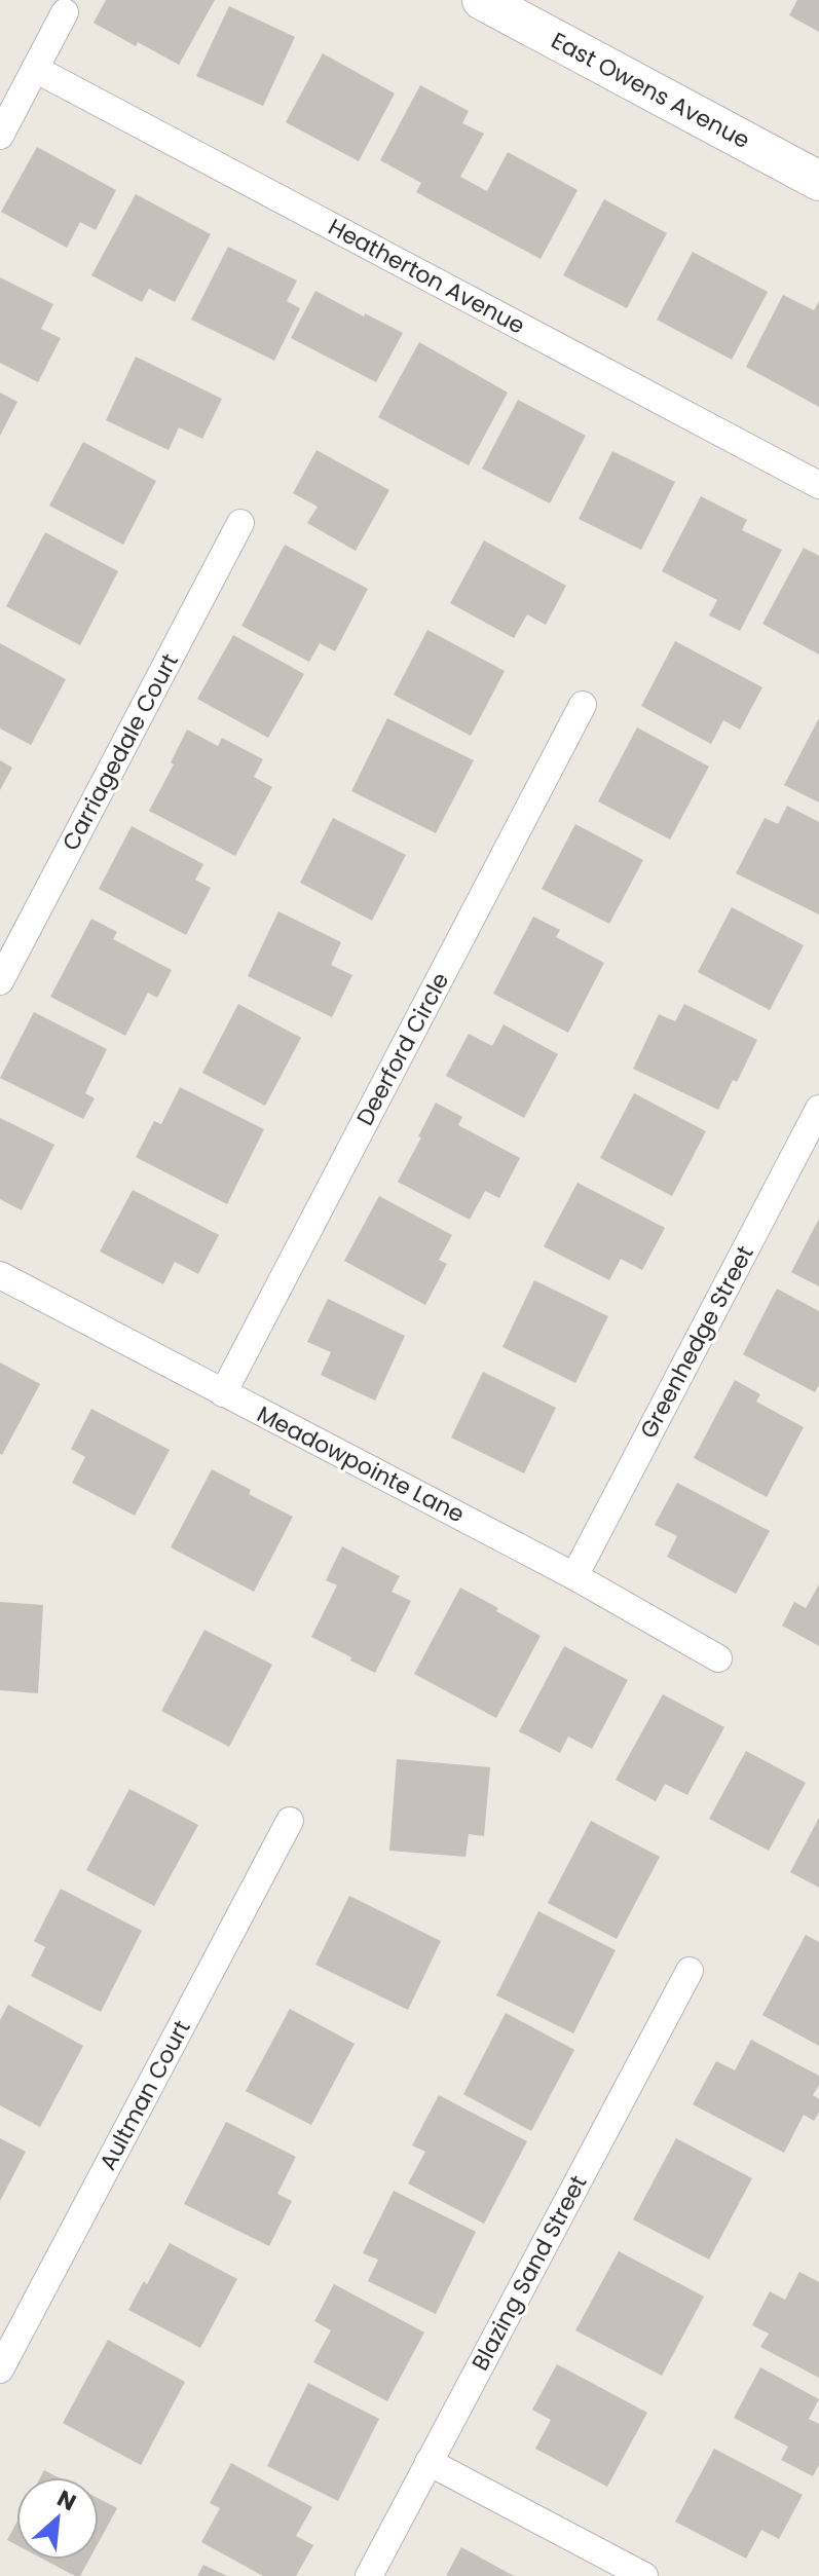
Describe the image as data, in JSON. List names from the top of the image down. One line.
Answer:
{"streets":{"main road":["East Owens Avenue"],"street":["Heatherton Avenue","Carriagedale Court","Deerford Circle","Greenhedge Street","Meadowpointe Lane","Aultman Court","Blazing Sand Street"]},"crossings":[["Deerford Circle","Meadowpointe Lane"],["Greenhedge Street","Meadowpointe Lane"]],"north":"top right"}
